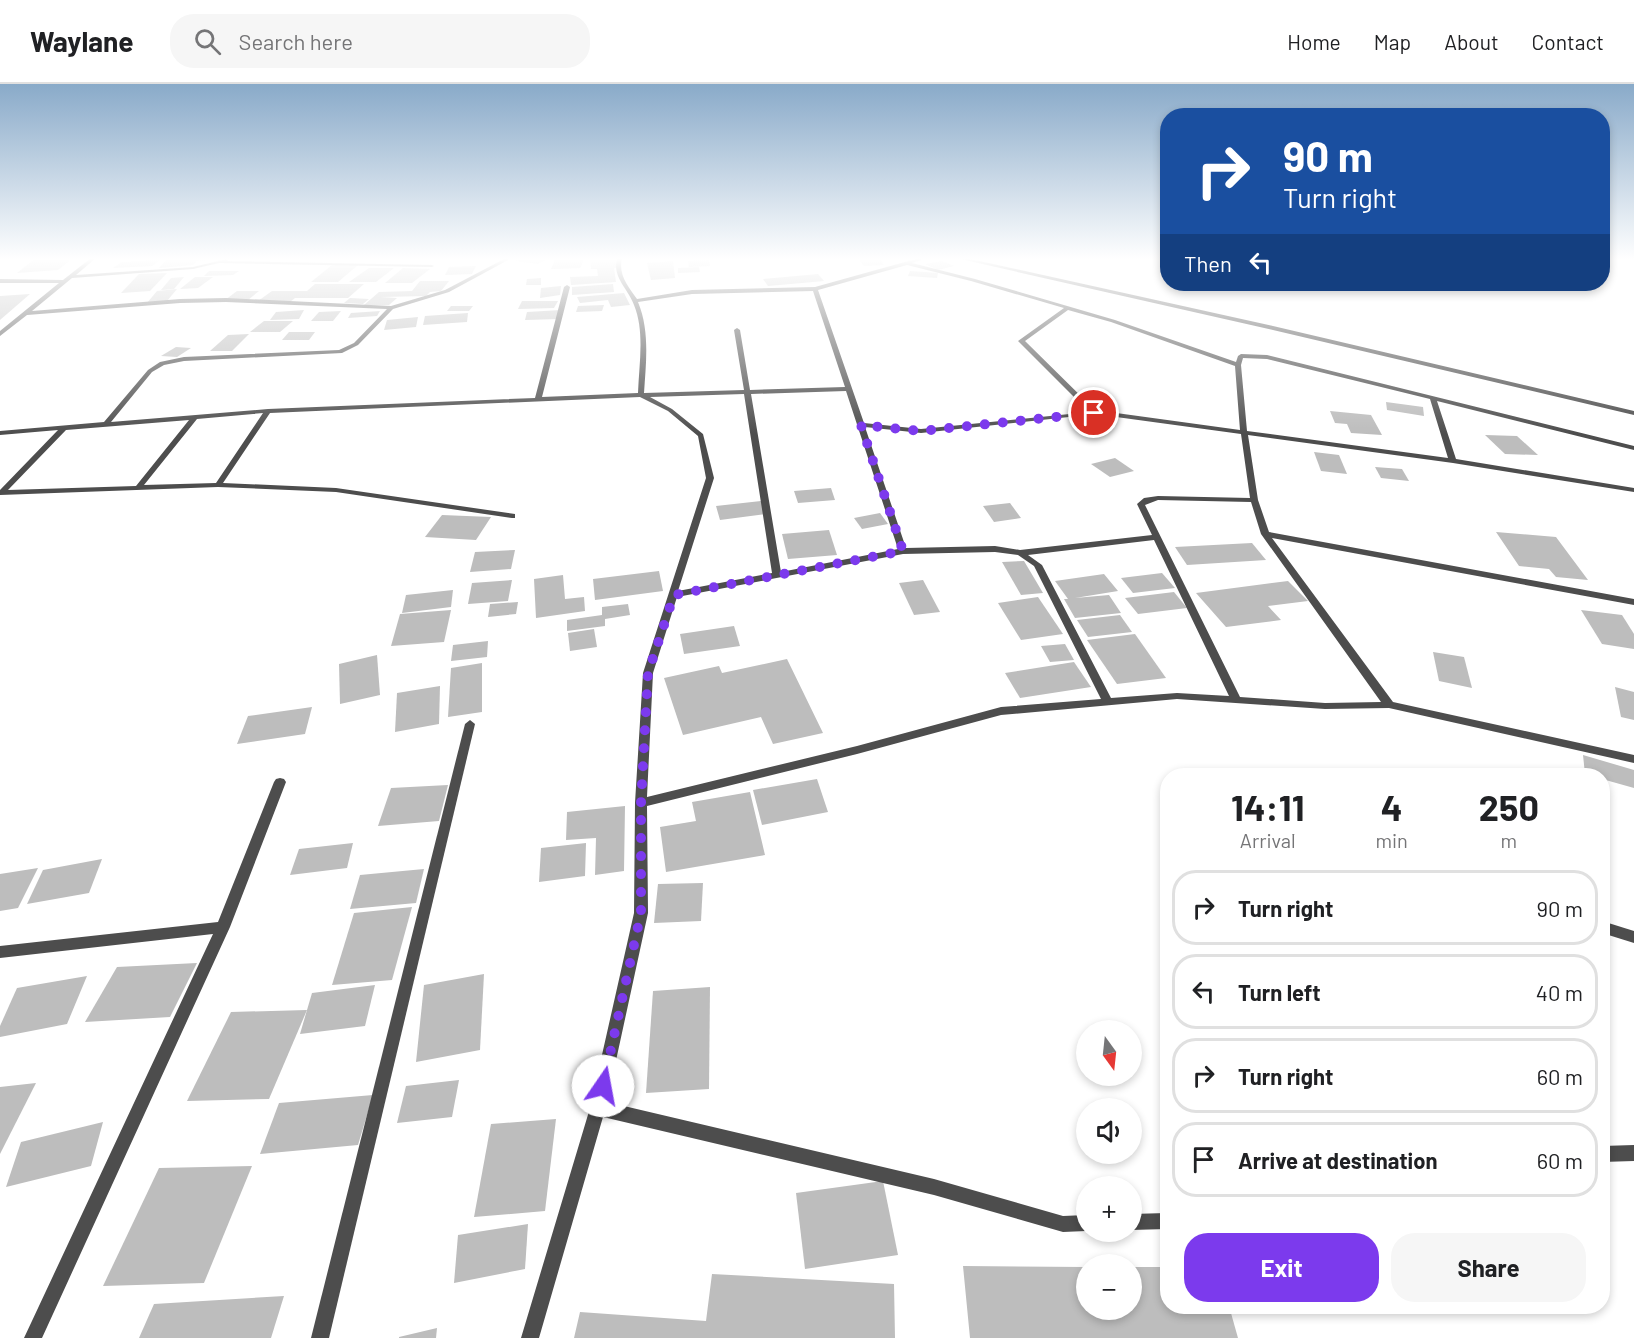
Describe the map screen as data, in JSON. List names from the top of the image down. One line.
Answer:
{"north":"bottom","page":{"header":"Waylane","search":"Search here","nav":["Home","Map","About","Contact"],"turn":["90 m","Turn right"],"then":"Then","eta":["14:11","Arrival","4","min","250","m"],"list":[{"name":"Turn right","value":"90 m"},{"name":"Turn left","value":"40 m"},{"name":"Turn right","value":"60 m"},{"name":"Arrive at destination","value":"60 m"}],"map_buttons":["+","−"],"buttons":["Exit","Share"]}}
